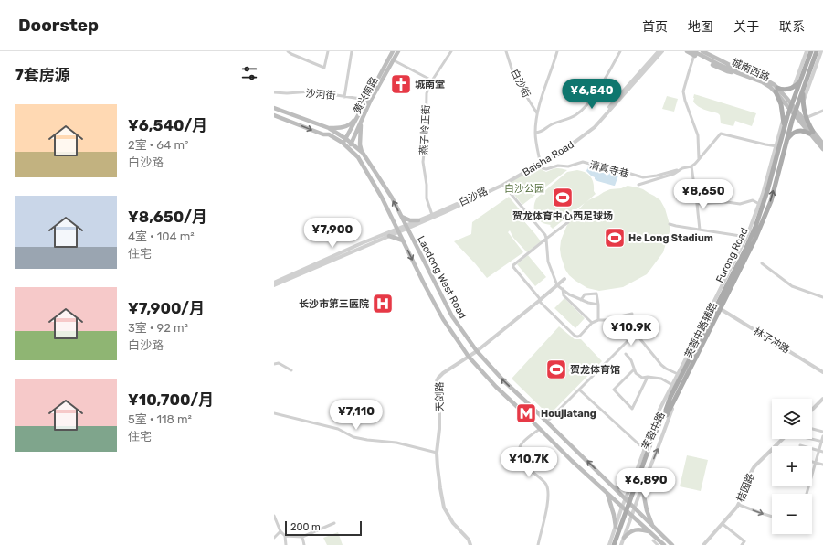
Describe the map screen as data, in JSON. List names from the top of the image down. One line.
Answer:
{"streets":{"main road":["城南西路","黄兴南路","Furong Road","Laodong West Road"],"street":["白沙街","沙河街","燕子岭正街","Baisha Road","清真寺巷","白沙路","芙蓉中路辅路","林子冲路","天剑路","芙蓉中路","桔园路"]},"crossings":[["城南西路","Furong Road"],["沙河街","黄兴南路"],["黄兴南路","Laodong West Road"],["燕子岭正街","白沙路"],["Baisha Road","清真寺巷"],["Baisha Road","白沙路"],["Baisha Road","Laodong West Road"],["清真寺巷","白沙路"],["白沙路","Laodong West Road"],["Furong Road","芙蓉中路辅路"],["Furong Road","林子冲路"],["Furong Road","芙蓉中路"],["Laodong West Road","天剑路"],["Laodong West Road","芙蓉中路"],["芙蓉中路辅路","芙蓉中路"]],"parks":["白沙公园"],"places":{"church":["城南堂"],"sports":["贺龙体育中心西足球场","He Long Stadium","贺龙体育馆"],"hospital":["长沙市第三医院"],"metro station":["Houjiatang"]},"scale_bar":"200 m","page":{"header":"Doorstep","nav":["首页","地图","关于","联系"],"heading":"7套房源","price":["¥6,540","¥8,650","¥7,900","¥10.9K","¥7,110","¥10.7K","¥6,890"],"list":[{"name":"¥6,540/月","note":"2室 · 64 m² · 白沙路"},{"name":"¥8,650/月","note":"4室 · 104 m² · 住宅"},{"name":"¥7,900/月","note":"3室 · 92 m² · 白沙路"},{"name":"¥10,700/月","note":"5室 · 118 m² · 住宅"}],"map_buttons":["+","−"],"scale":"200 m"}}
